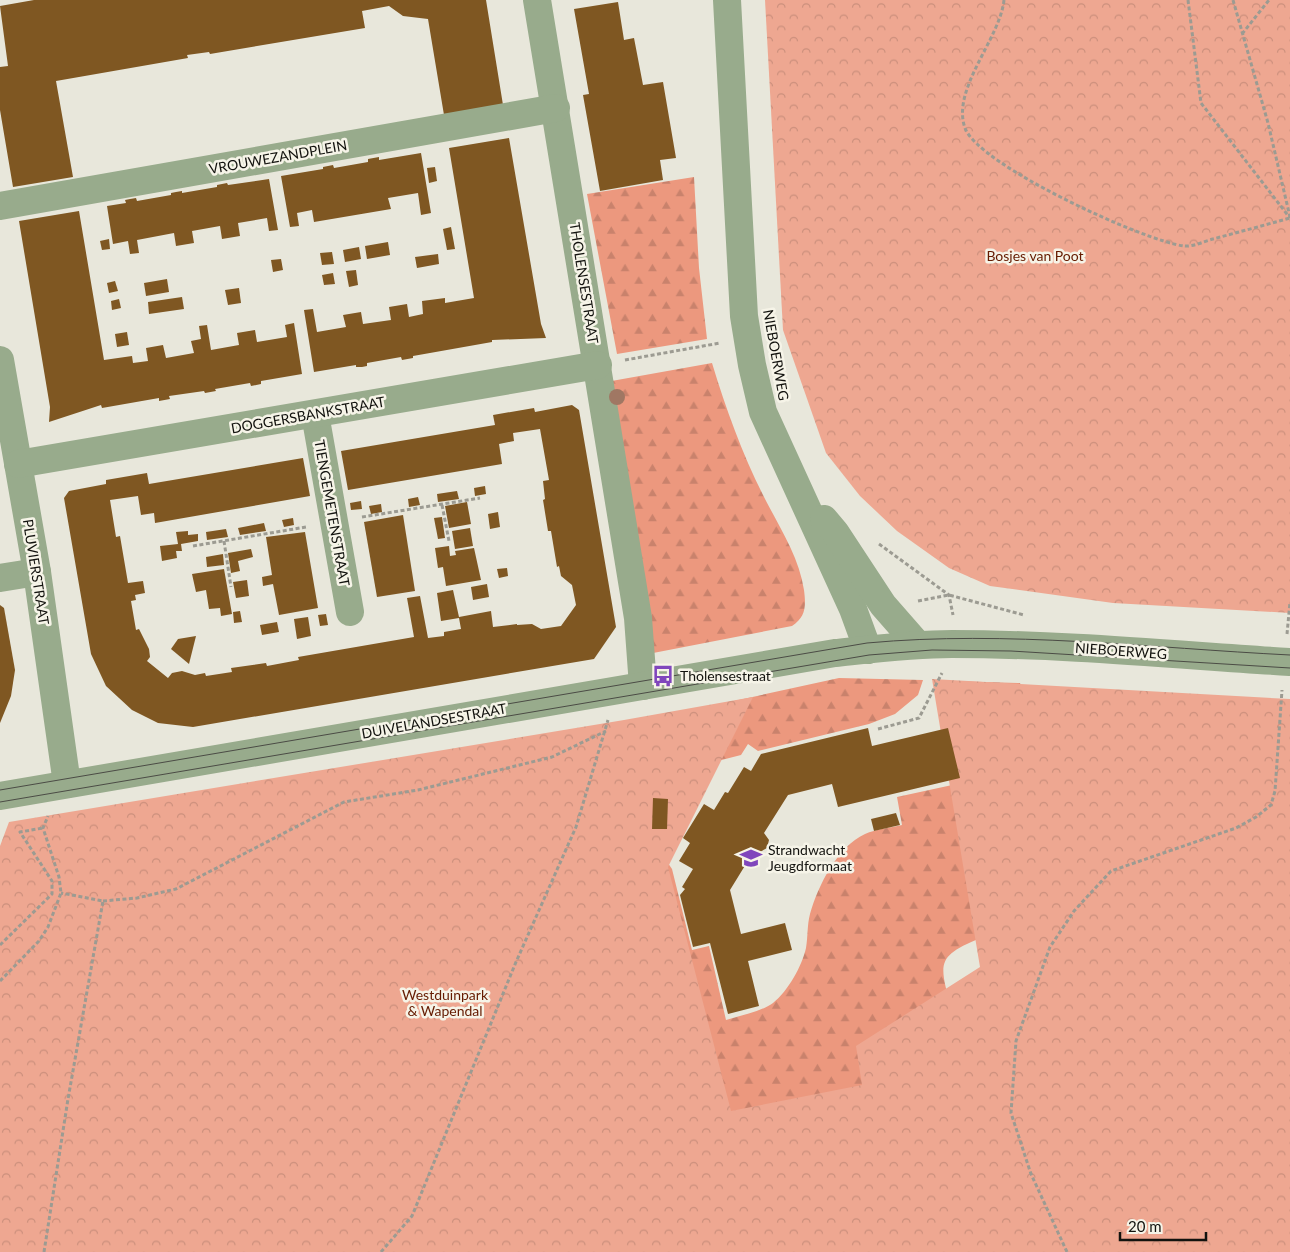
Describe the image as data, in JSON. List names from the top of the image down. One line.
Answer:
{"streets":{"street":["VROUWEZANDPLEIN","THOLENSESTRAAT","NIEBOERWEG","DOGGERSBANKSTRAAT","TIENGEMETENSTRAAT","PLUVIERSTRAAT","DUIVELANDSESTRAAT"]},"crossings":[["VROUWEZANDPLEIN","THOLENSESTRAAT"],["THOLENSESTRAAT","DOGGERSBANKSTRAAT"],["THOLENSESTRAAT","DUIVELANDSESTRAAT"],["NIEBOERWEG","DUIVELANDSESTRAAT"],["DOGGERSBANKSTRAAT","TIENGEMETENSTRAAT"],["DOGGERSBANKSTRAAT","PLUVIERSTRAAT"],["PLUVIERSTRAAT","DUIVELANDSESTRAAT"]],"parks":["Bosjes van Poot","Westduinpark & Wapendal"],"places":{"bus stop":["Tholensestraat"],"school or university":["Strandwacht Jeugdformaat"]},"scale_bar":"20 m"}
